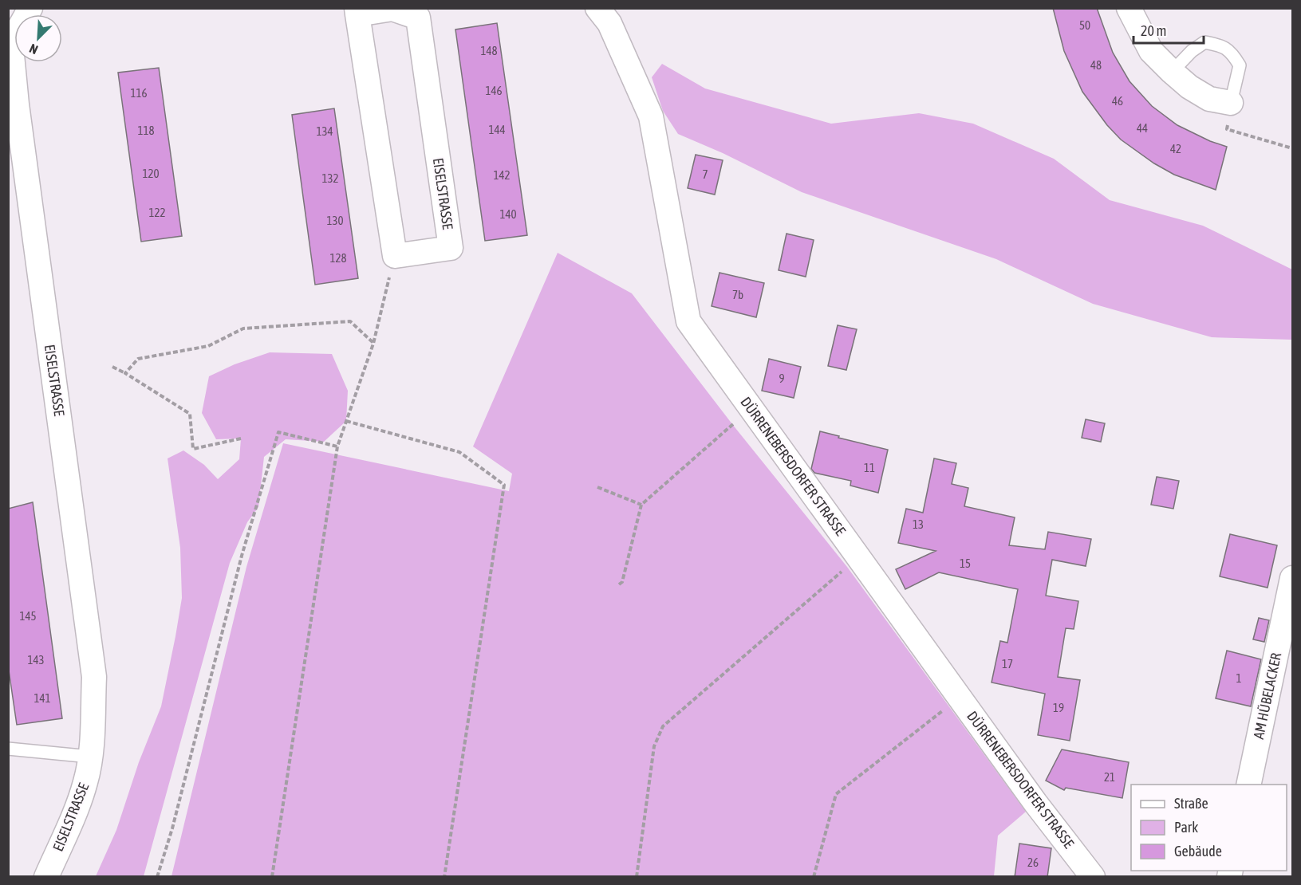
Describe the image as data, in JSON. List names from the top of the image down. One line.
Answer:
{"streets":{"street":["EISELSTRASSE","DÜRRENEBERSDORFER STRASSE","AM HÜBELACKER"]},"house_numbers":["50","148","48","146","116","46","44","144","118","134","42","120","7","142","132","122","140","130","128","7b","9","11","13","15","145","143","17","1","141","19","21","26"],"legend":["Straße","Park","Gebäude"],"scale_bar":"20 m","north":"bottom left"}
